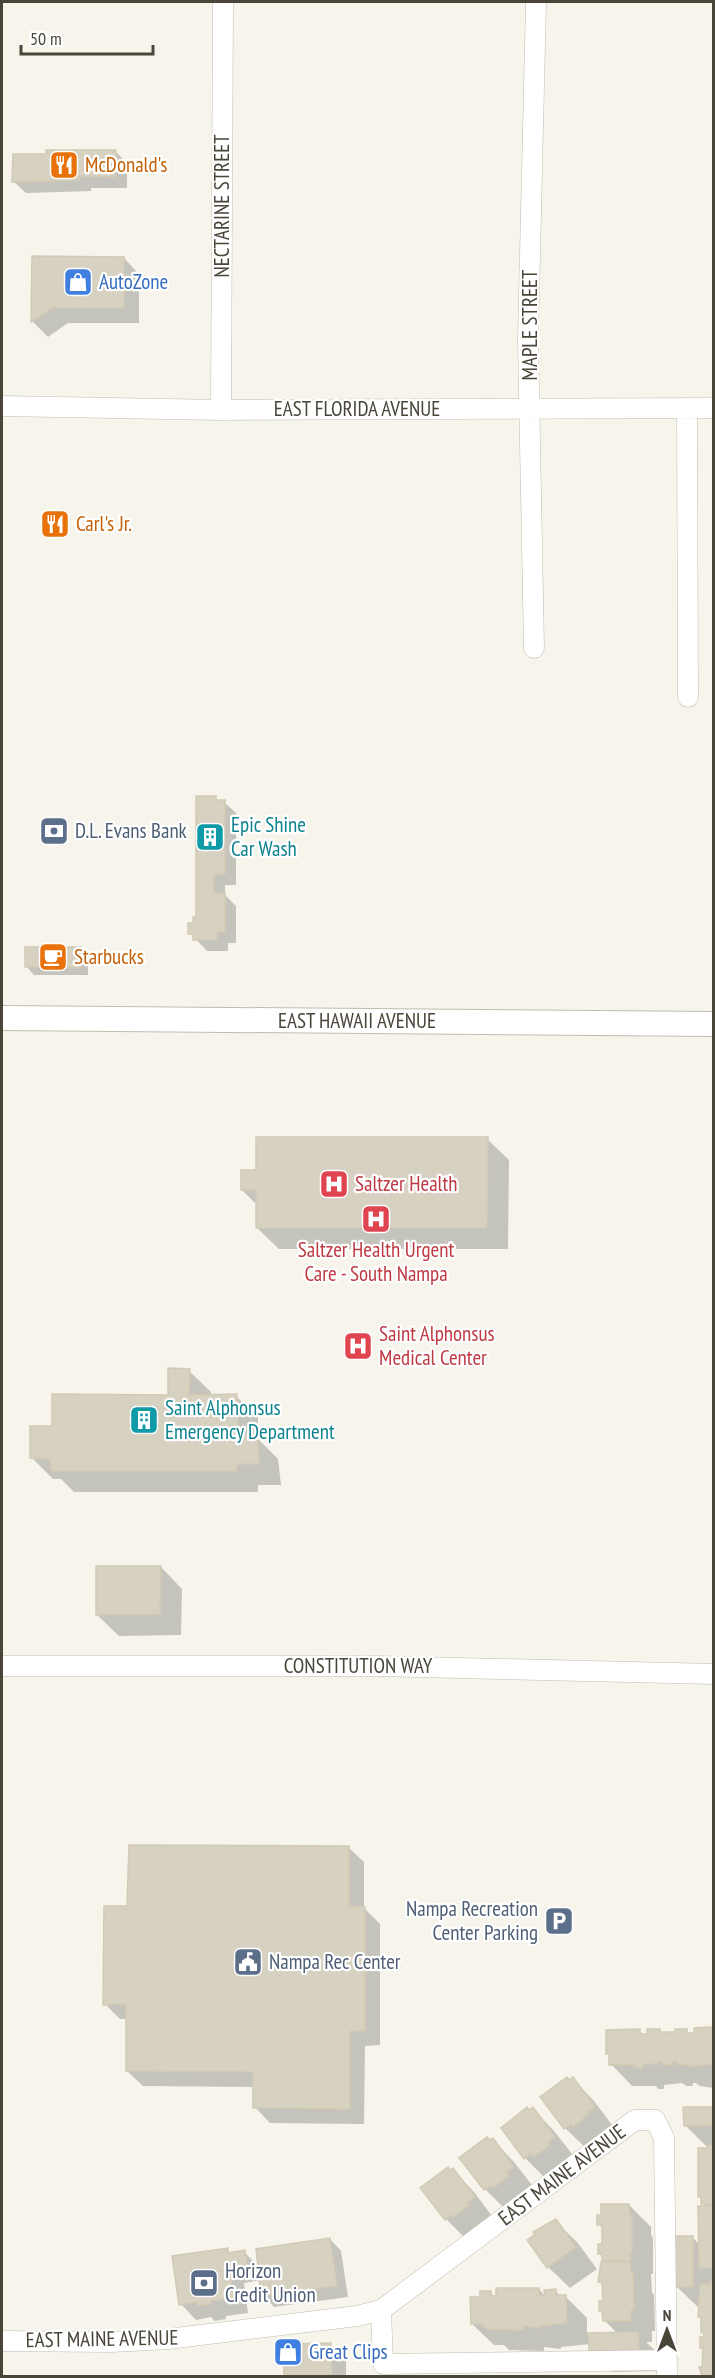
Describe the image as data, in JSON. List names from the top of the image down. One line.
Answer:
{"streets":{"street":["NECTARINE STREET","MAPLE STREET","EAST FLORIDA AVENUE","EAST HAWAII AVENUE","CONSTITUTION WAY","EAST MAINE AVENUE"]},"crossings":[["NECTARINE STREET","EAST FLORIDA AVENUE"],["MAPLE STREET","EAST FLORIDA AVENUE"]],"places":{"restaurant":["McDonald's","Carl's Jr."],"shop":["AutoZone","Great Clips"],"bank":["D.L. Evans Bank","Horizon Credit Union"],"building":["Epic Shine Car Wash","Saint Alphonsus Emergency Department"],"cafe":["Starbucks"],"hospital":["Saltzer Health","Saltzer Health Urgent Care - South Nampa","Saint Alphonsus Medical Center"],"parking":["Nampa Recreation Center Parking"],"public building":["Nampa Rec Center"]},"scale_bar":"50 m","north":"top"}
